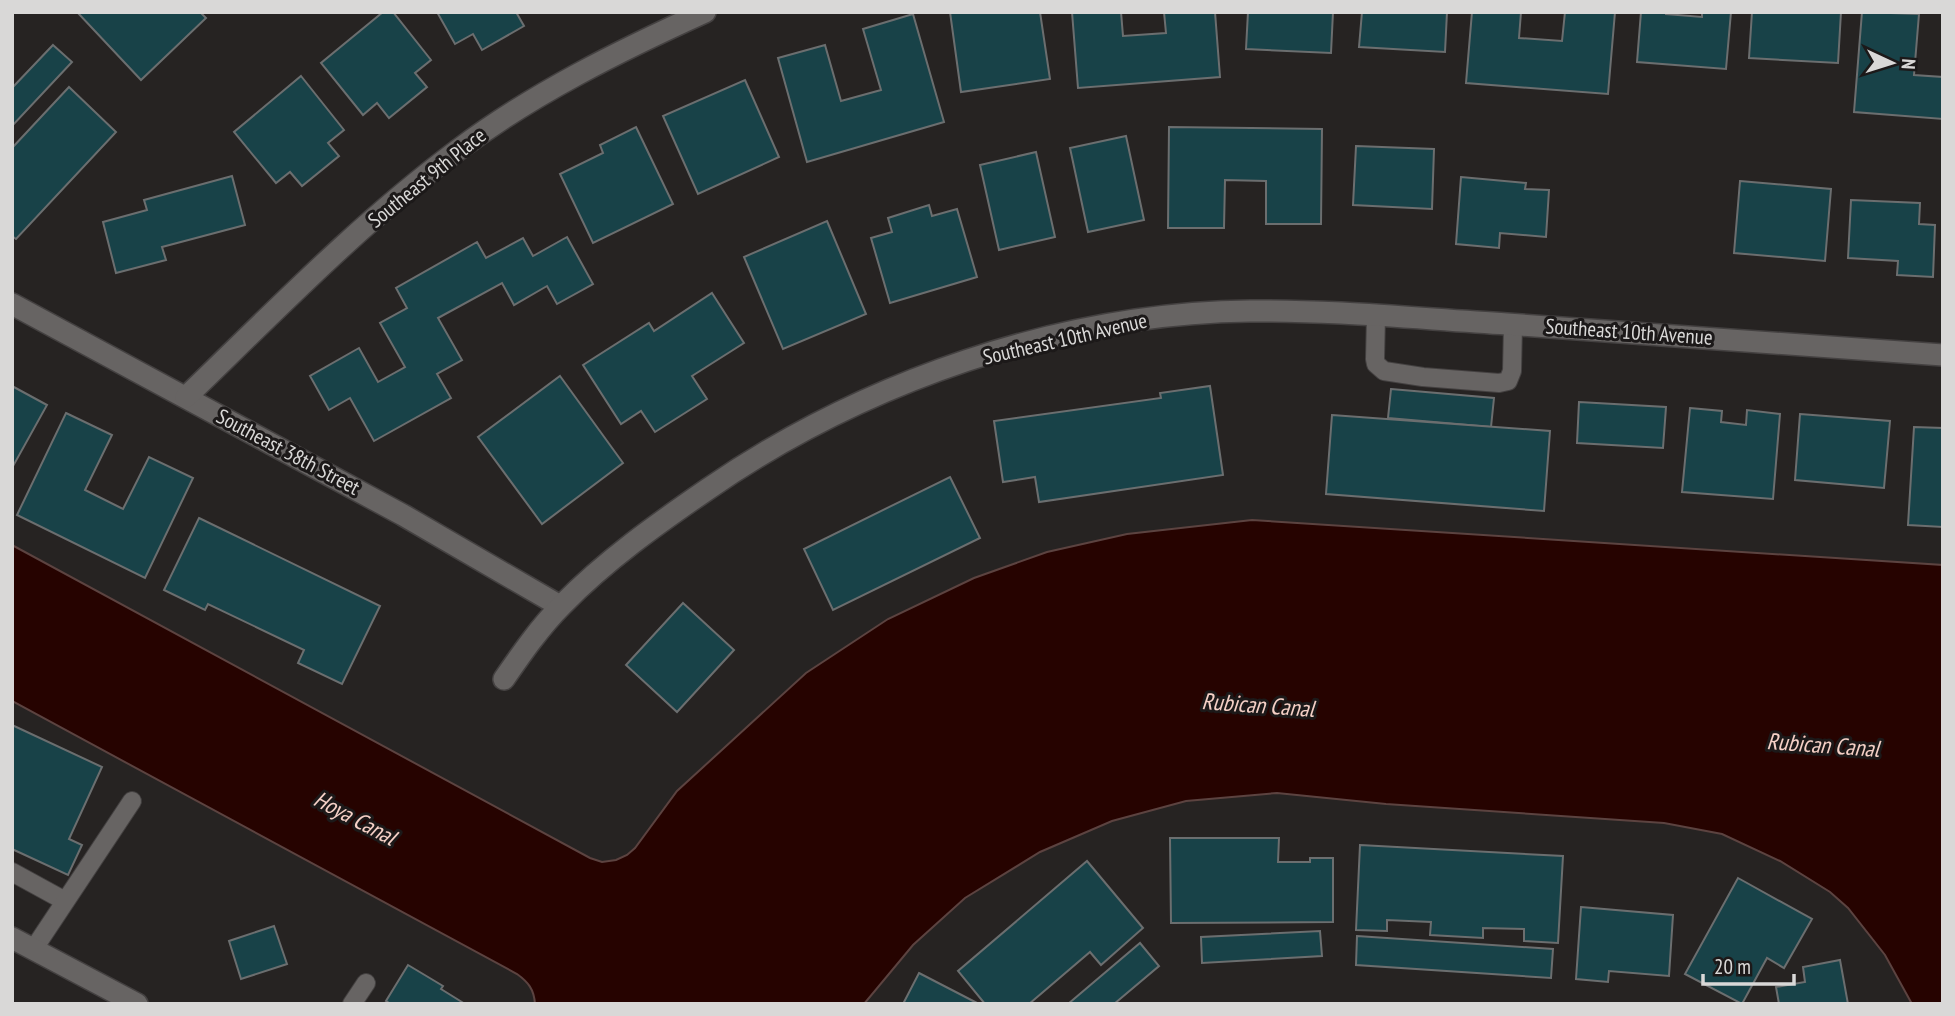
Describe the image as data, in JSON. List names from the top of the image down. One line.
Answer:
{"streets":{"street":["Southeast 9th Place","Southeast 10th Avenue","Southeast 38th Street"]},"crossings":[["Southeast 9th Place","Southeast 38th Street"],["Southeast 10th Avenue","Southeast 38th Street"]],"water":["Rubican Canal","Hoya Canal"],"scale_bar":"20 m","north":"right"}
